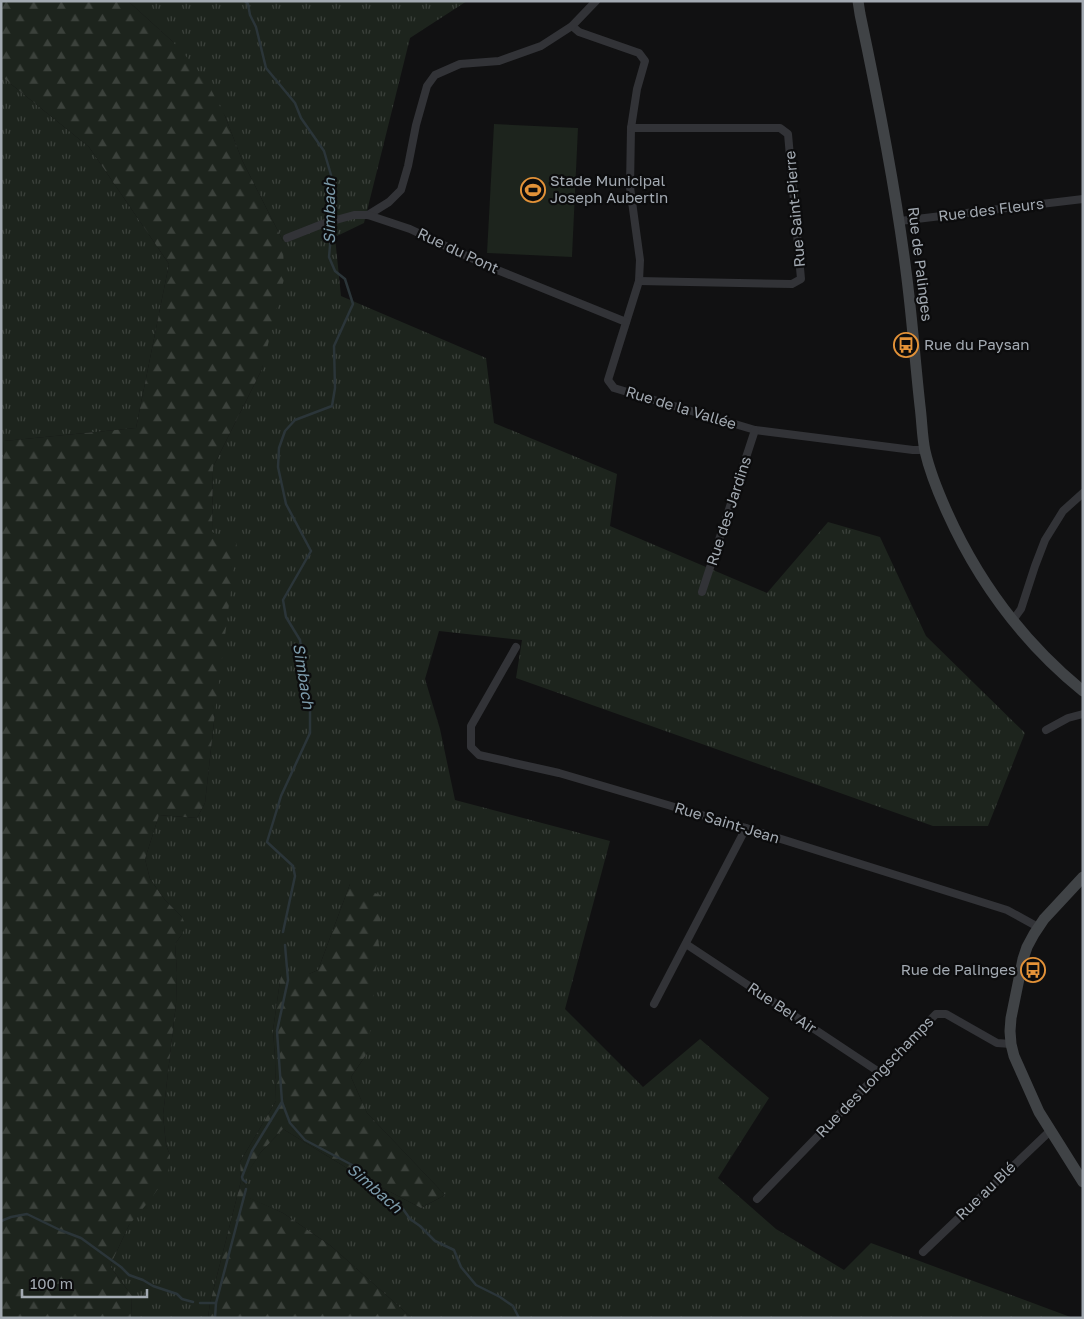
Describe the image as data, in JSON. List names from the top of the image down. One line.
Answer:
{"streets":{"main road":["Rue de Palinges"],"street":["Rue Saint-Pierre","Rue des Fleurs","Rue du Pont","Rue de la Vallée","Rue des Jardins","Rue Saint-Jean","Rue Bel Air","Rue des Longschamps","Rue au Blé"]},"crossings":[["Rue Saint-Pierre","Rue de la Vallée"],["Rue des Fleurs","Rue de Palinges"],["Rue du Pont","Rue de la Vallée"],["Rue de Palinges","Rue de la Vallée"],["Rue de la Vallée","Rue des Jardins"],["Rue Bel Air","Rue des Longschamps"]],"water":["Simbach"],"places":{"sports":["Stade Municipal Joseph Aubertin"],"bus stop":["Rue du Paysan","Rue de Palinges"]},"scale_bar":"100 m"}
